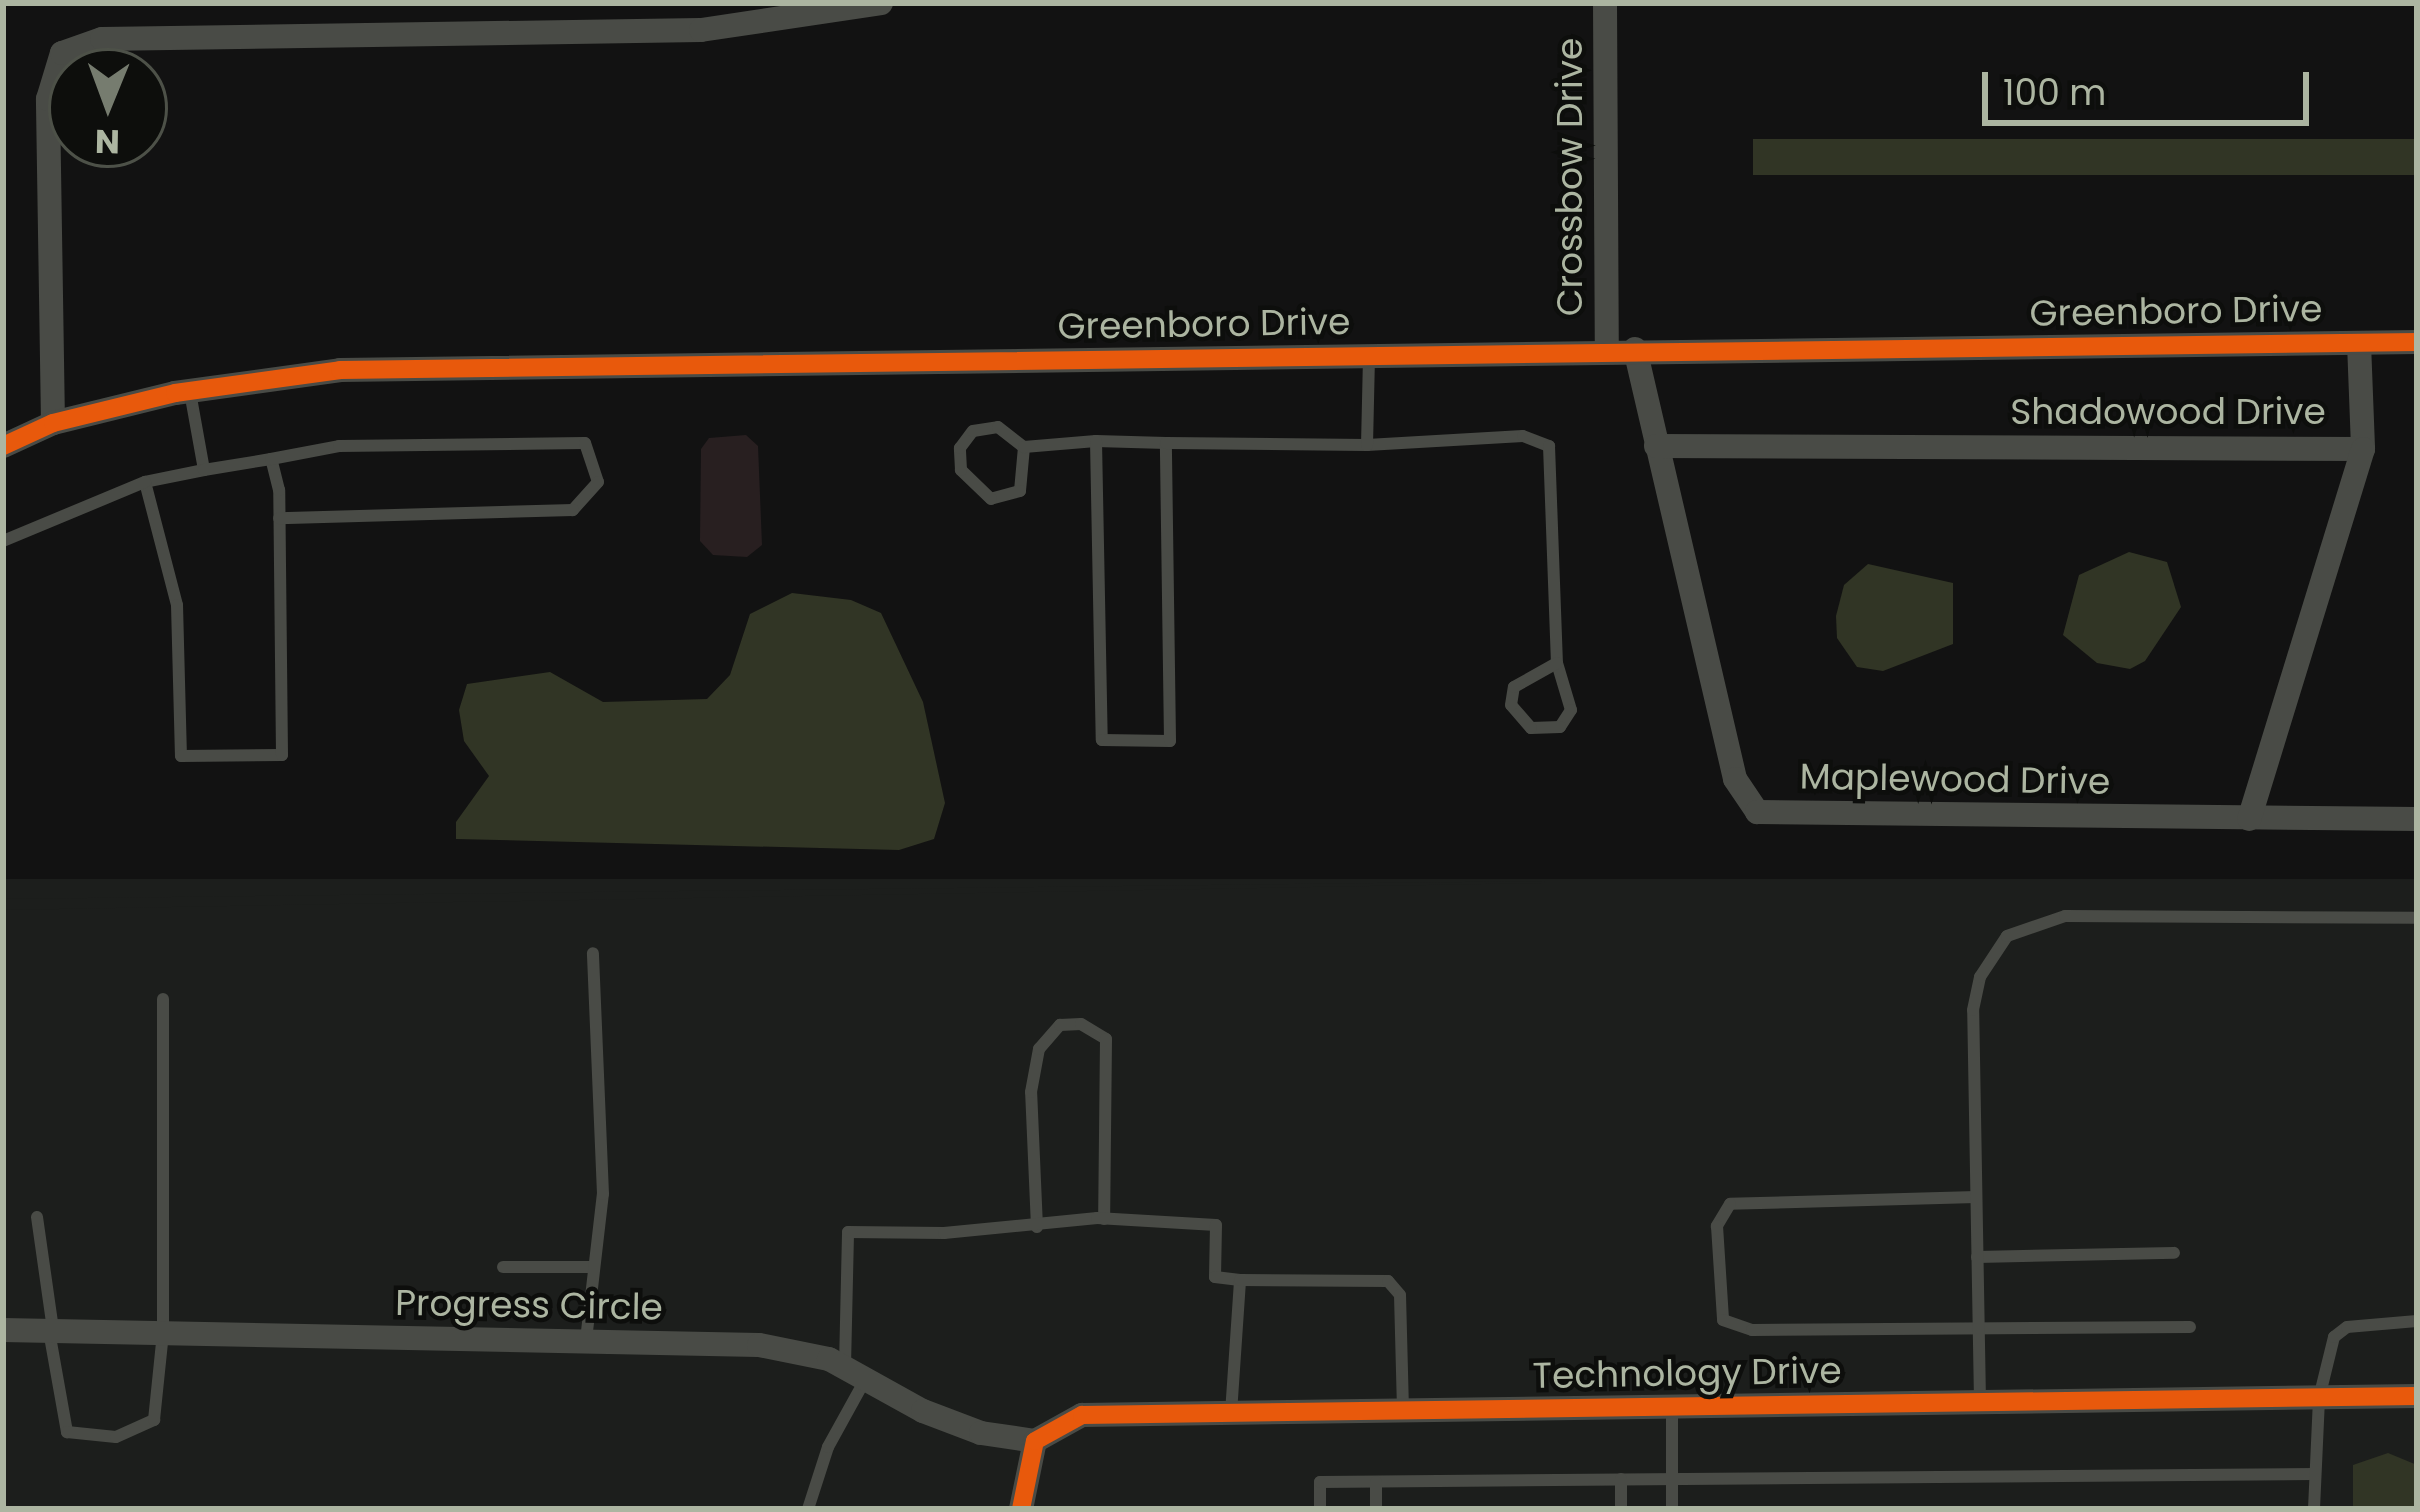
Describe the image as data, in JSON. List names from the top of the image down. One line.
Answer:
{"streets":{"street":["Crossbow Drive","Greenboro Drive","Shadowood Drive","Maplewood Drive","Progress Circle","Technology Drive"]},"crossings":[["Crossbow Drive","Greenboro Drive"],["Greenboro Drive","Maplewood Drive"],["Shadowood Drive","Maplewood Drive"],["Progress Circle","Technology Drive"]],"scale_bar":"100 m","north":"bottom"}
